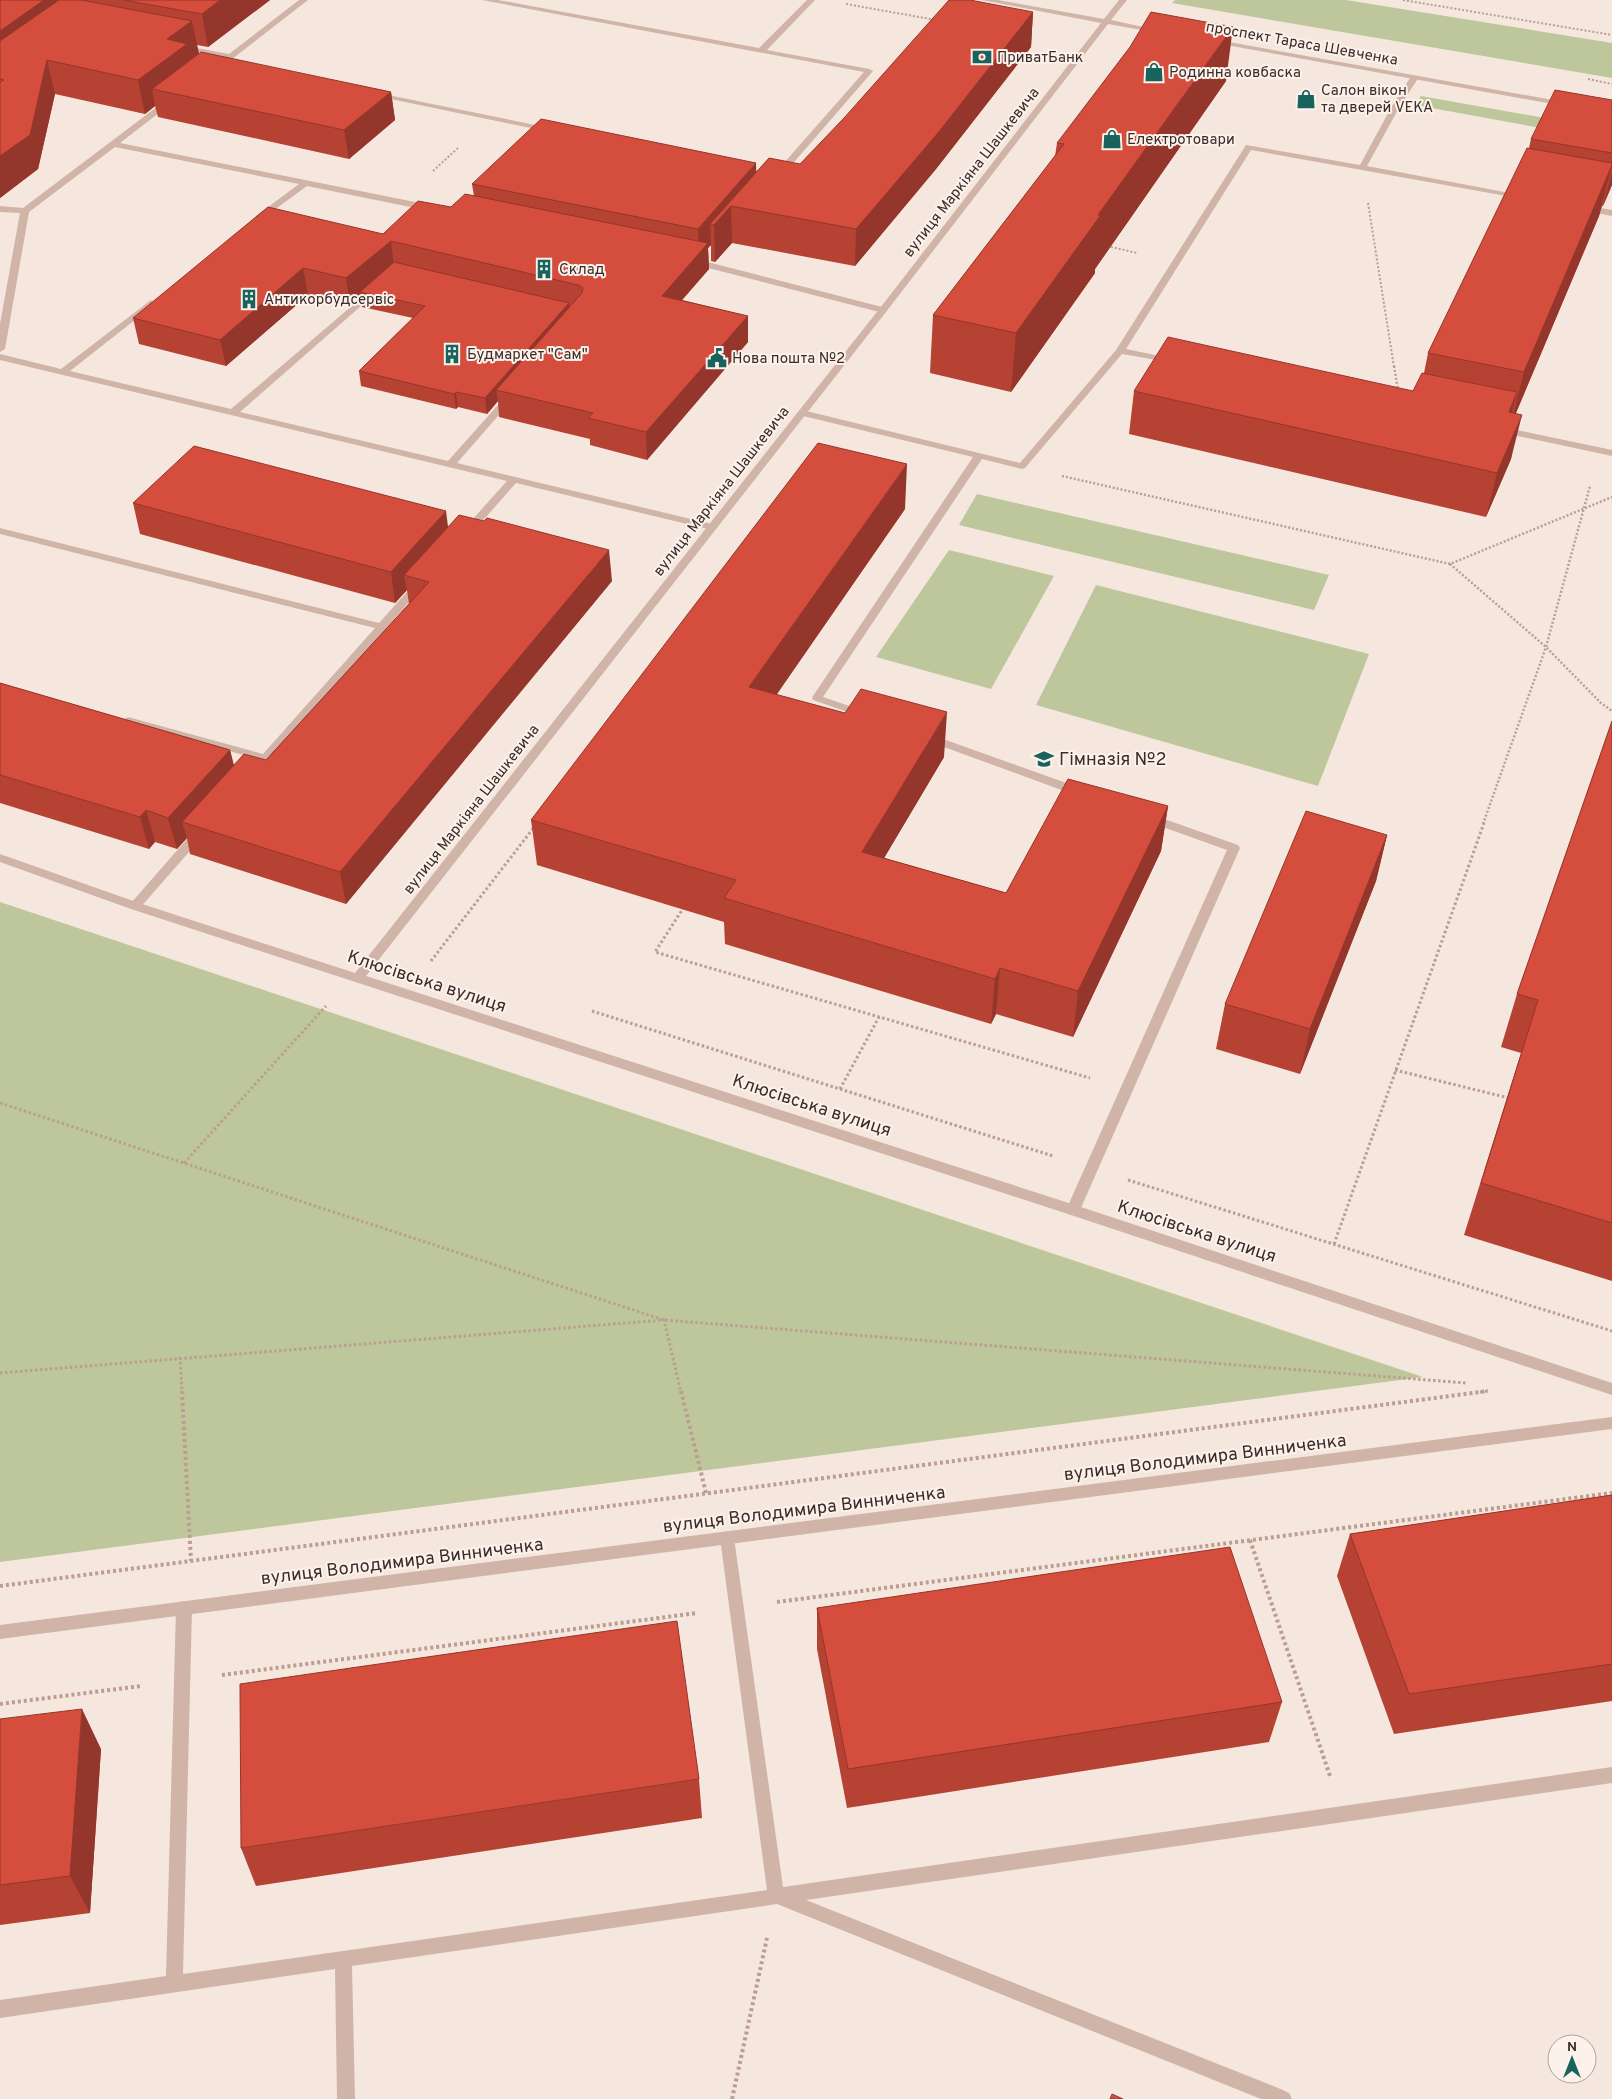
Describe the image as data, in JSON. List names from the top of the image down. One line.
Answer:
{"streets":{"street":["проспект Тараса Шевченка","вулиця Маркіяна Шашкевича","Клюсівська вулиця","вулиця Володимира Винниченка"]},"crossings":[["вулиця Маркіяна Шашкевича","Клюсівська вулиця"]],"places":{"bank":["ПриватБанк"],"shop":["Родинна ковбаска","Салон вікон та дверей VEKA","Електротовари"],"building":["Склад","Антикорбудсервіс","Будмаркет \"Сам\""],"public building":["Нова пошта №2"],"school or university":["Гімназія №2"]},"north":"top"}
